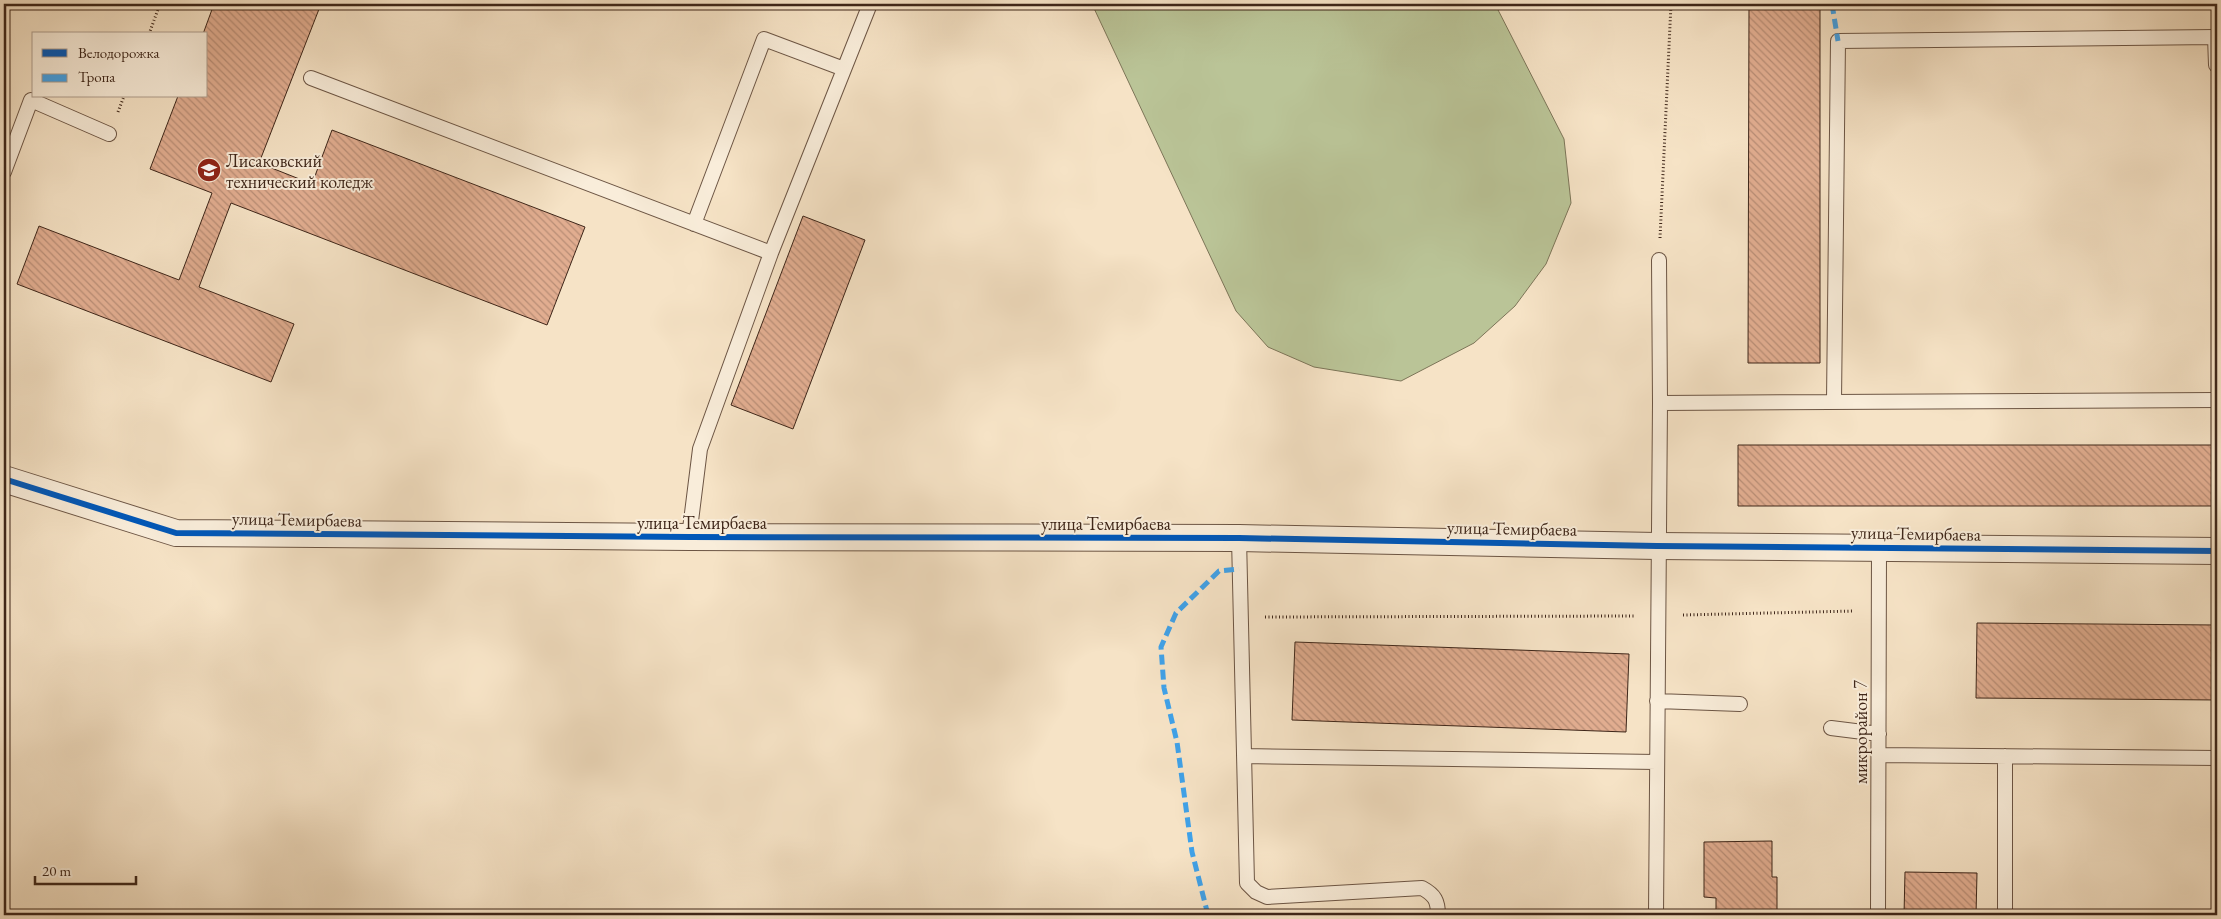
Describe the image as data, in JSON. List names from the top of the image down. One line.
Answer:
{"streets":{"street":["улица Темирбаева"],"lane":["микрорайон 7"]},"crossings":[["улица Темирбаева","микрорайон 7"]],"places":{"school or university":["Лисаковский технический коледж"]},"legend":["Велодорожка","Тропа"],"scale_bar":"20 m"}
